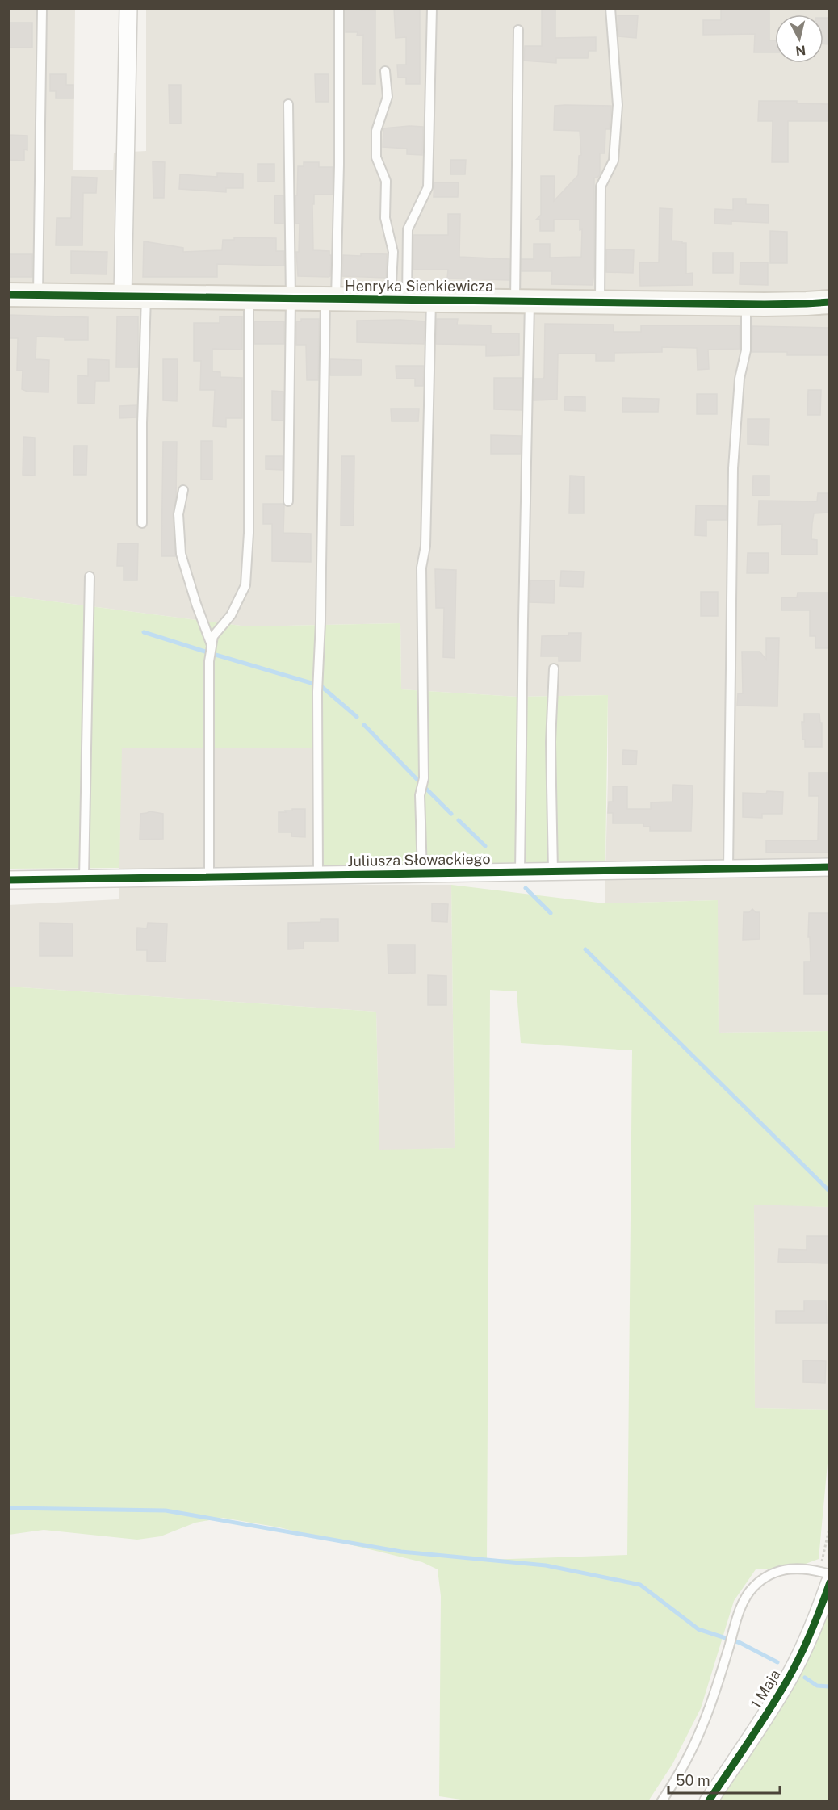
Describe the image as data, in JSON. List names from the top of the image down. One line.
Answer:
{"streets":{"street":["Henryka Sienkiewicza","Juliusza Słowackiego","1 Maja"]},"scale_bar":"50 m","north":"bottom"}
